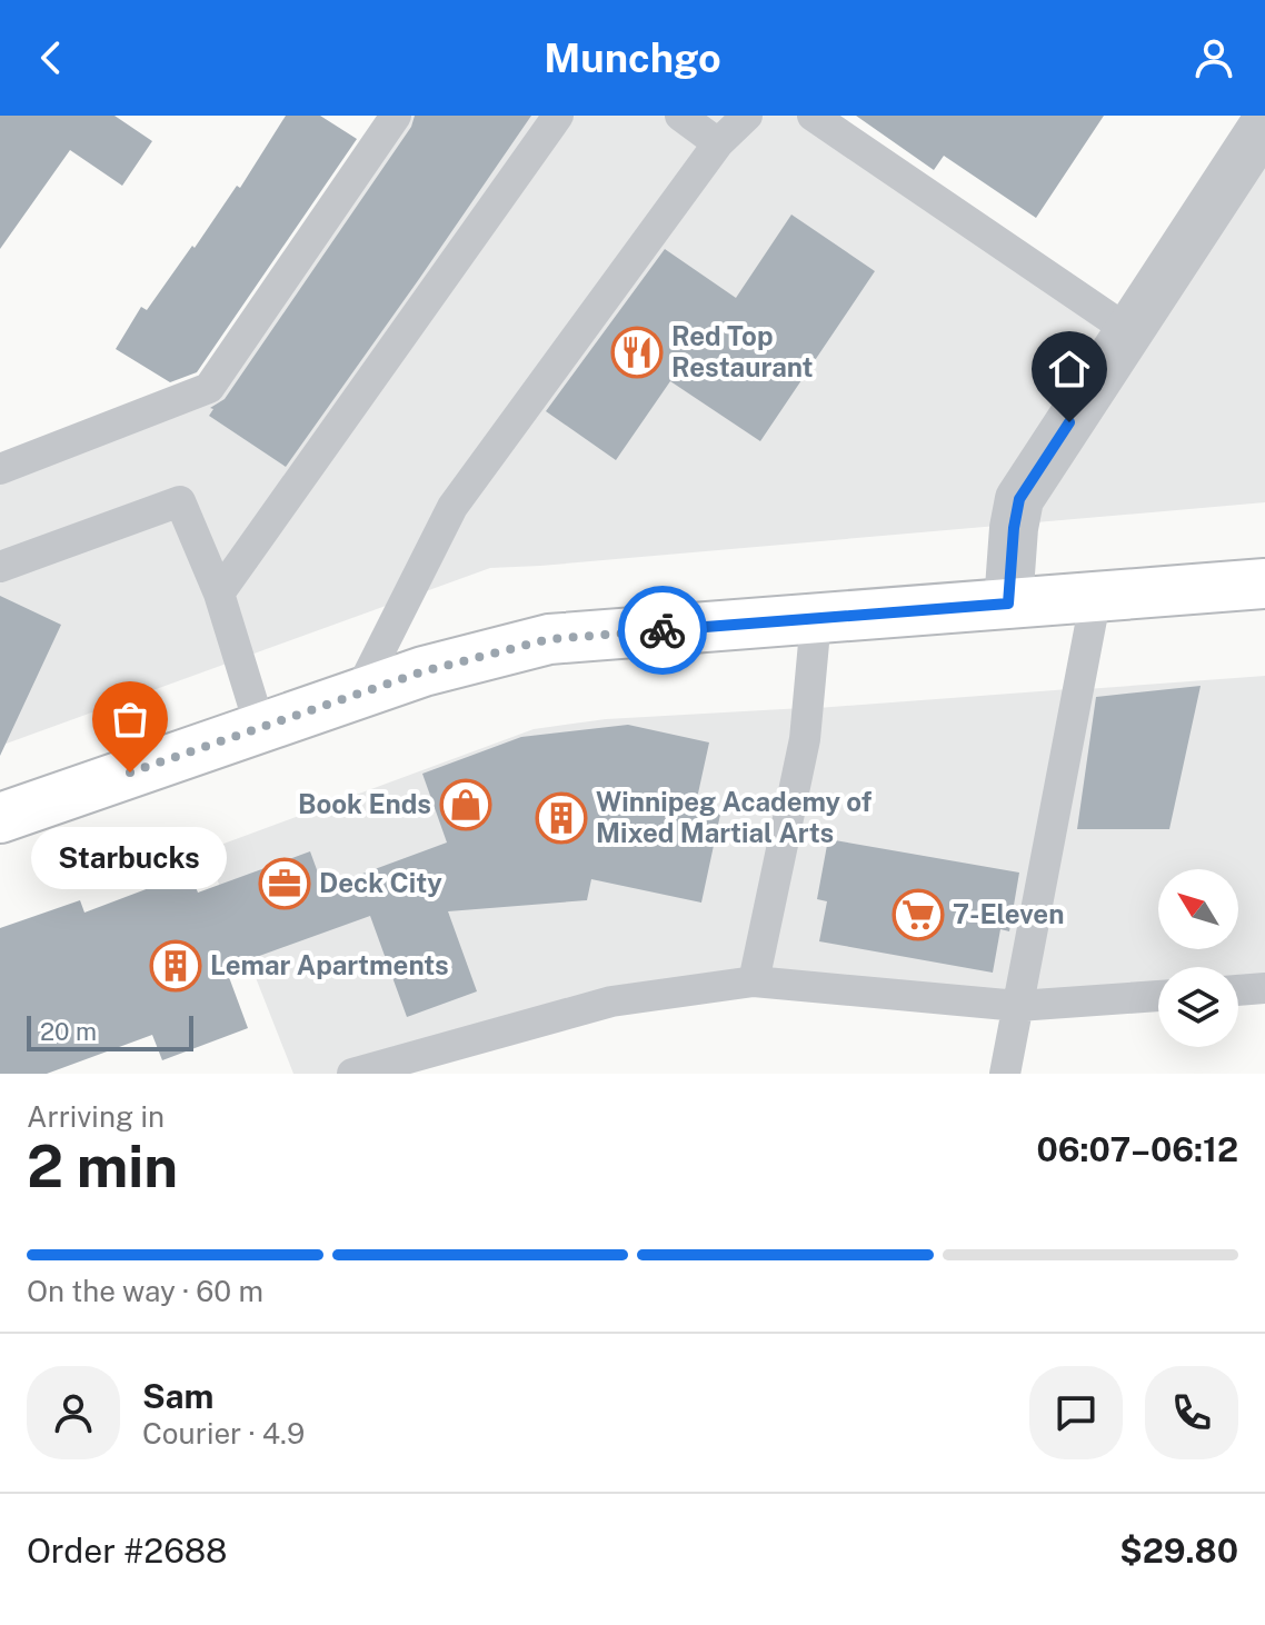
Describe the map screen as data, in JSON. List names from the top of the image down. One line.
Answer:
{"places":{"restaurant":["Red Top Restaurant"],"other":["Starbucks"],"shop":["Book Ends"],"building":["Winnipeg Academy of Mixed Martial Arts","Lemar Apartments"],"office":["Deck City"],"supermarket":["7-Eleven"]},"scale_bar":"20 m","north":"top left","page":{"header":"Munchgo","bubble":"Starbucks","scale":"20 m","heading":["2 min","Arriving in","06:07–06:12"],"panel":["Sam","Courier · 4.9","Order #2688","$29.80"],"bar":"On the way · 60 m"}}
